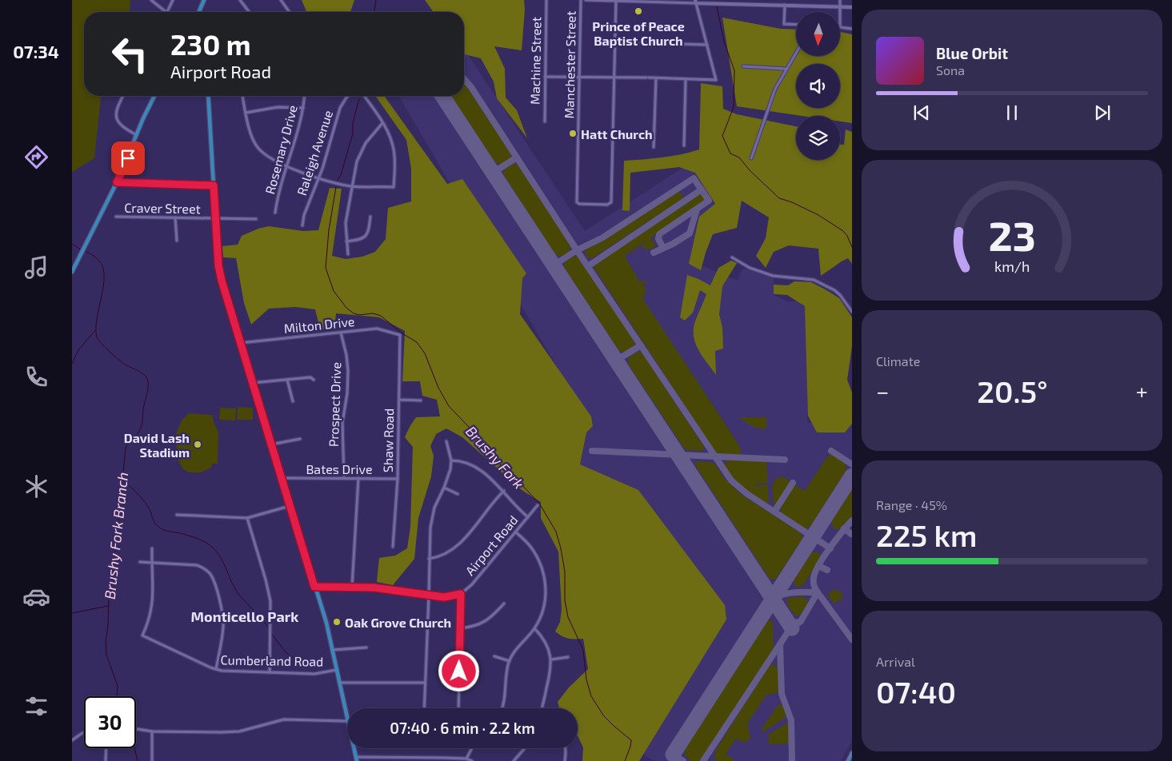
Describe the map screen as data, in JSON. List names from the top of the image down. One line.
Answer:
{"streets":{"street":["Machine Street","Manchester Street","Rosemary Drive","Raleigh Avenue","Craver Street","Milton Drive","Prospect Drive","Shaw Road","Bates Drive","Airport Road","Cumberland Road"]},"crossings":[["Milton Drive","Prospect Drive"],["Milton Drive","Shaw Road"],["Prospect Drive","Bates Drive"],["Shaw Road","Bates Drive"]],"districts":["Monticello Park"],"water":["Brushy Fork","Brushy Fork Branch"],"places":["Prince of Peace Baptist Church","Hatt Church","David Lash Stadium","Oak Grove Church"],"north":"bottom","page":{"tabs":"07:34","turn":["230 m","Airport Road"],"song":["Blue Orbit","Sona"],"tile":["Climate",["Range · 45%","225 km"],["Arrival","07:40"]],"heat":["−","20.5°","+"],"limit":"30","trip":"07:40 · 6 min · 2.2 km","gauge":["23","km/h"]}}
